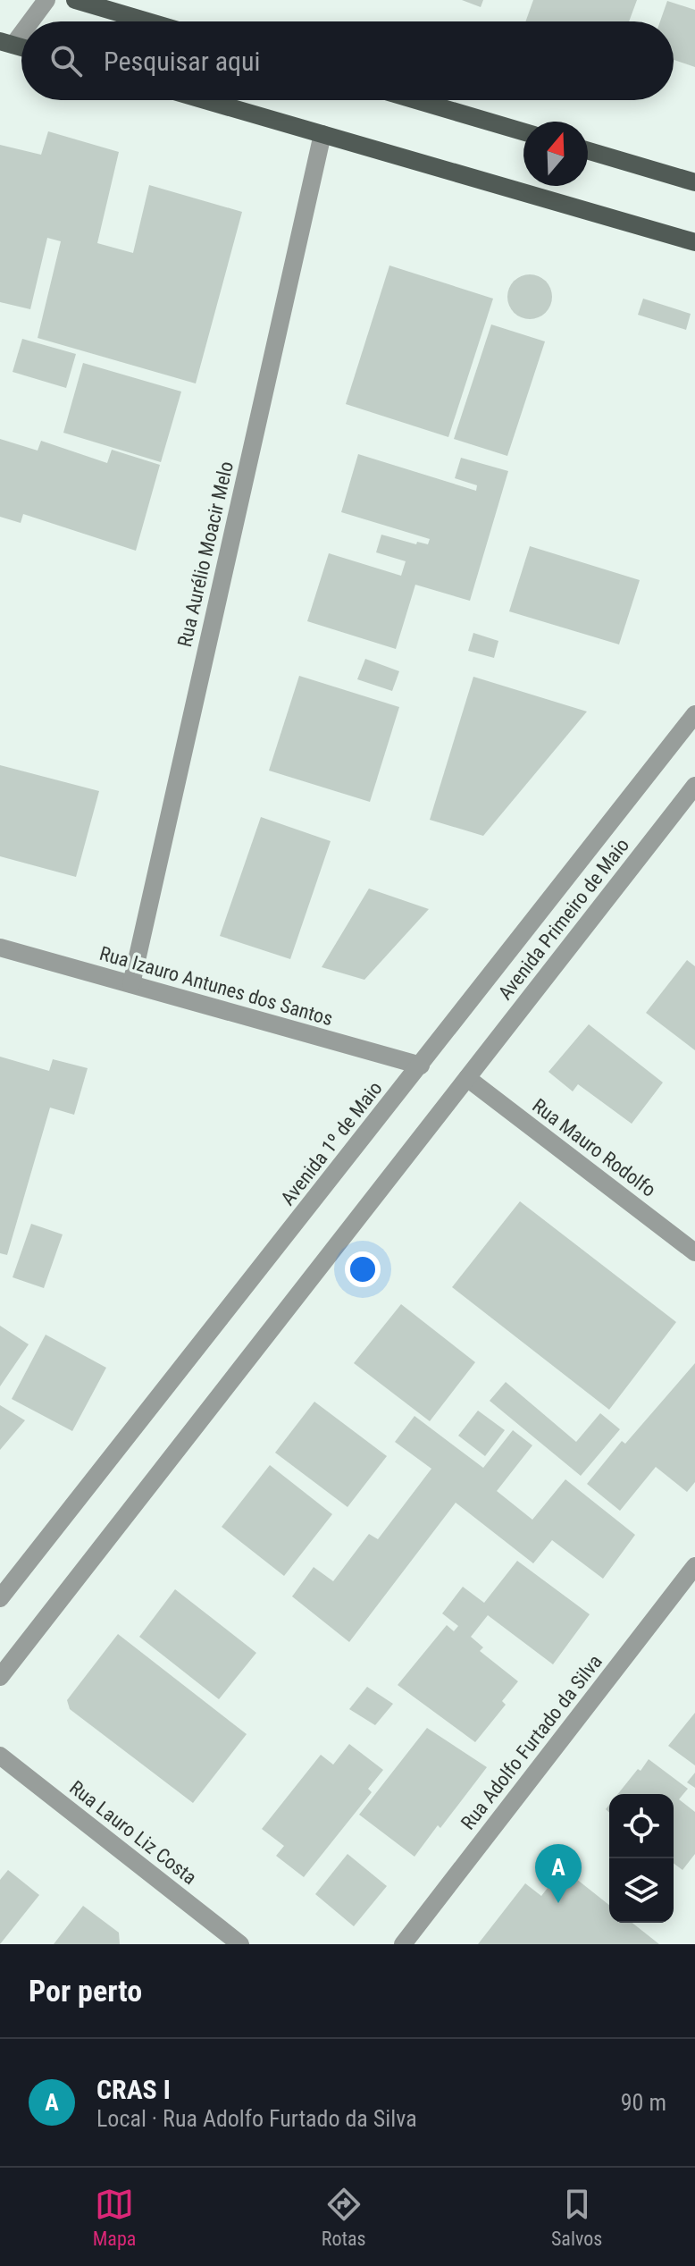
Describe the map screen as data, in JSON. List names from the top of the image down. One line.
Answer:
{"streets":{"street":["Rua Aurélio Moacir Melo","Avenida Primeiro de Maio","Rua Izauro Antunes dos Santos","Avenida 1º de Maio","Rua Mauro Rodolfo","Rua Adolfo Furtado da Silva","Rua Lauro Liz Costa"]},"crossings":[["Rua Aurélio Moacir Melo","Rua Izauro Antunes dos Santos"],["Avenida Primeiro de Maio","Rua Mauro Rodolfo"],["Rua Izauro Antunes dos Santos","Avenida 1º de Maio"]],"north":"top","page":{"search":"Pesquisar aqui","pins":"A","heading":"Por perto","list":[{"mark":"A","name":"CRAS I","note":"Local · Rua Adolfo Furtado da Silva","value":"90 m"}],"nav":["Mapa","Rotas","Salvos"]}}
